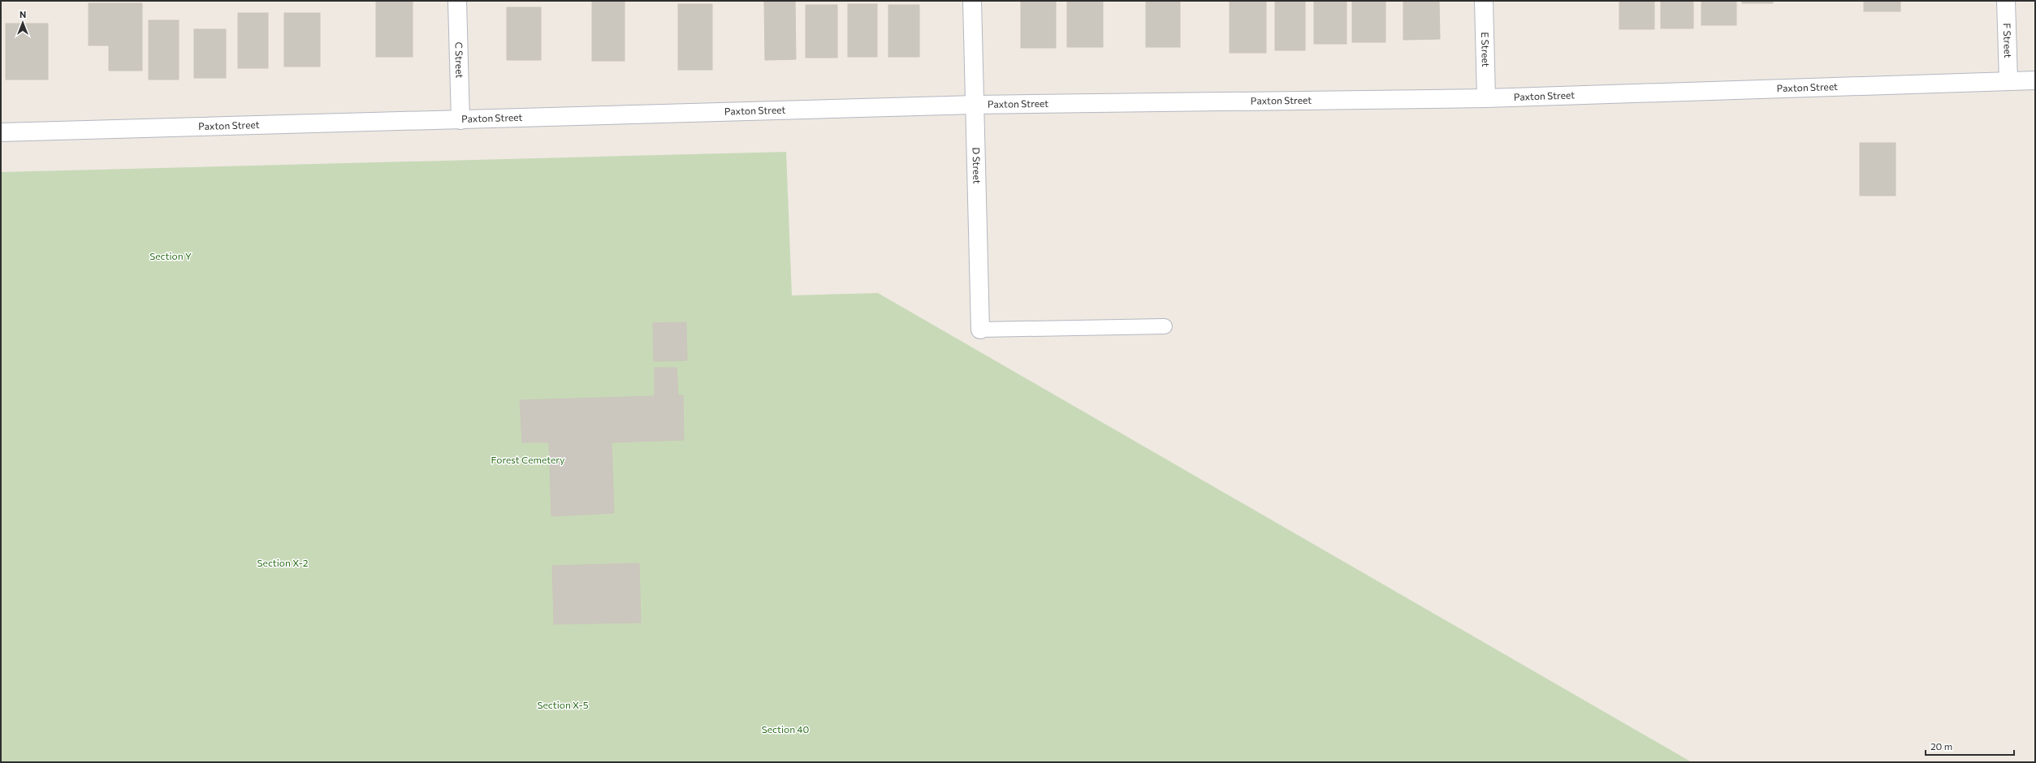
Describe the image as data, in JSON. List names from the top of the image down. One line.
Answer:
{"streets":{"street":["F Street","E Street","C Street","Paxton Street","D Street"]},"crossings":[["F Street","Paxton Street"],["E Street","Paxton Street"],["C Street","Paxton Street"],["Paxton Street","D Street"]],"parks":["Section Y","Forest Cemetery","Section X-2","Section X-5","Section 40"],"scale_bar":"20 m","north":"top"}
